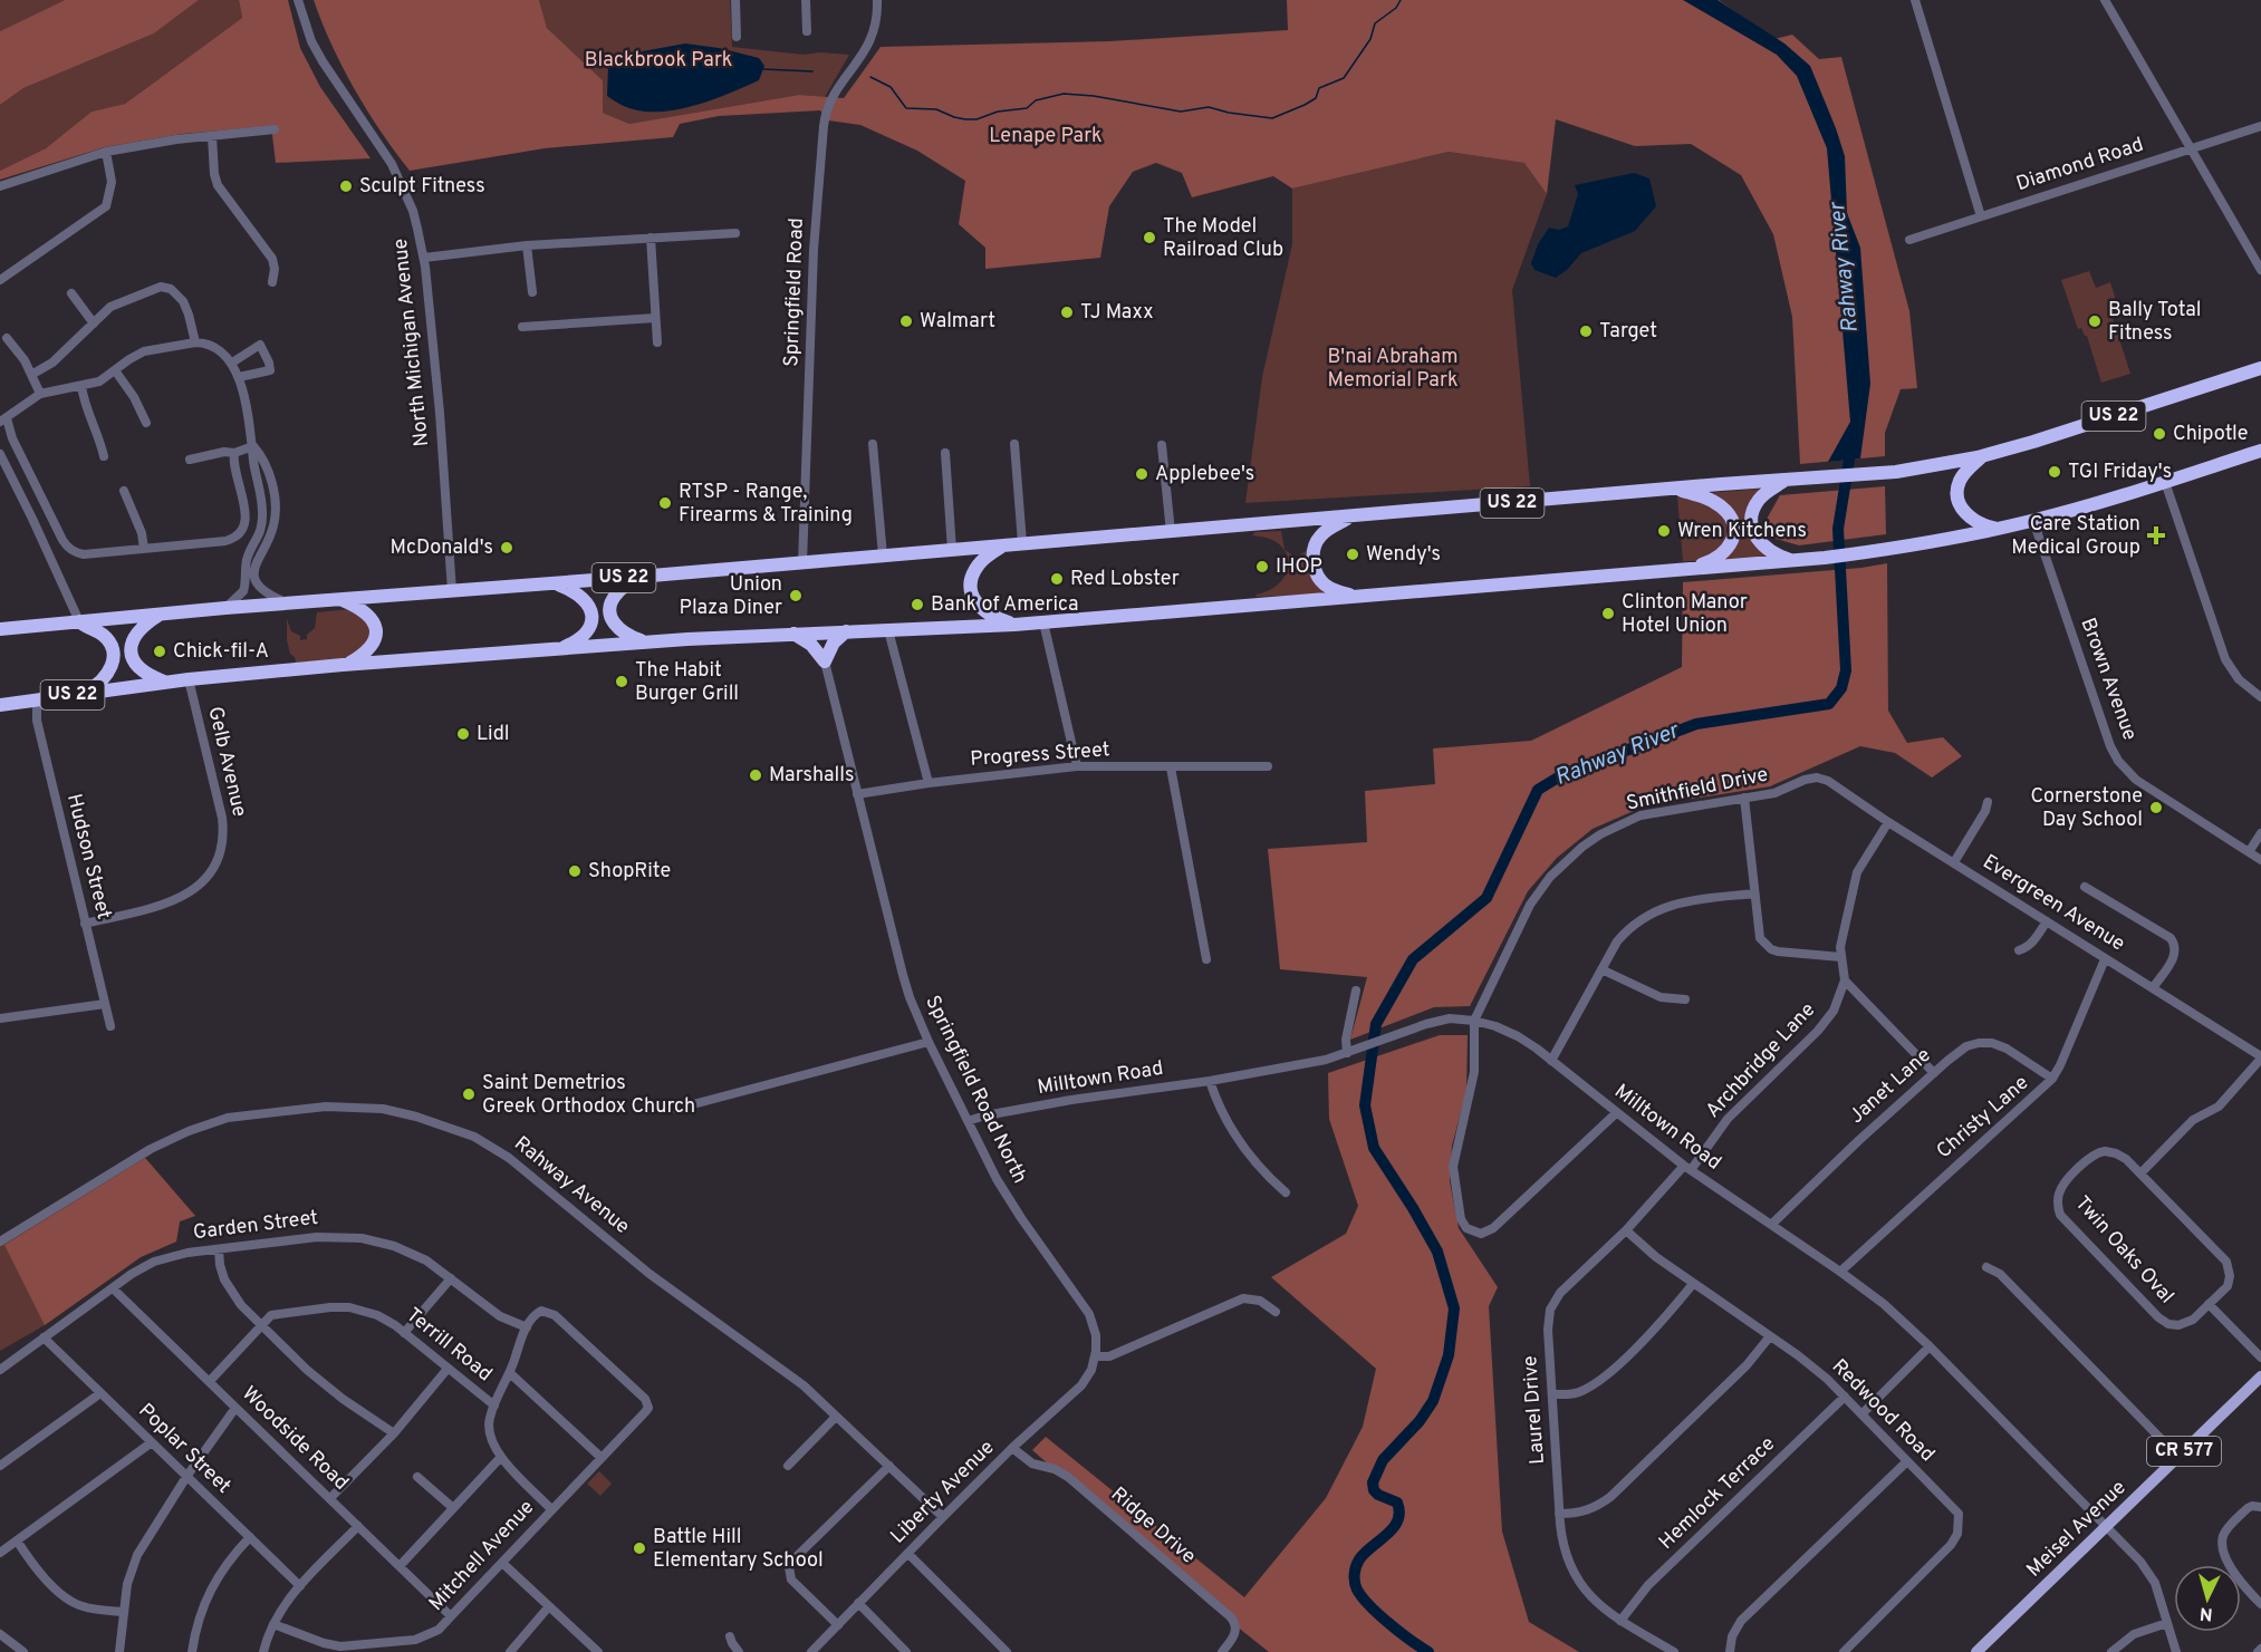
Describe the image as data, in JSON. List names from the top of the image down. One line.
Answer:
{"streets":{"highway":["US 22"],"main road":["CR 577","Meisel Avenue"],"street":["Diamond Road","Springfield Road","North Michigan Avenue","Brown Avenue","Progress Street","Gelb Avenue","Smithfield Drive","Hudson Street","Evergreen Avenue","Archbridge Lane","Milltown Road","Janet Lane","Springfield Road North","Christy Lane","Rahway Avenue","Garden Street","Twin Oaks Oval","Terrill Road","Laurel Drive","Redwood Road","Woodside Road","Poplar Street","Liberty Avenue","Hemlock Terrace","Ridge Drive","Mitchell Avenue"]},"crossings":[["Springfield Road","US 22"],["North Michigan Avenue","US 22"],["US 22","Brown Avenue"],["US 22","Gelb Avenue"],["US 22","Hudson Street"],["Progress Street","Springfield Road North"],["Gelb Avenue","Hudson Street"],["Smithfield Drive","Evergreen Avenue"],["Smithfield Drive","Milltown Road"],["Evergreen Avenue","Archbridge Lane"],["Evergreen Avenue","Christy Lane"],["Archbridge Lane","Milltown Road"],["Archbridge Lane","Laurel Drive"],["Milltown Road","Janet Lane"],["Milltown Road","Springfield Road North"],["Milltown Road","Christy Lane"],["Milltown Road","Laurel Drive"],["Milltown Road","Meisel Avenue"],["Janet Lane","Christy Lane"],["Springfield Road North","Liberty Avenue"],["Rahway Avenue","Liberty Avenue"],["Garden Street","Woodside Road"],["Garden Street","Poplar Street"],["Garden Street","Mitchell Avenue"],["Terrill Road","Woodside Road"],["Laurel Drive","Redwood Road"],["Laurel Drive","Hemlock Terrace"],["Redwood Road","Hemlock Terrace"],["Woodside Road","Mitchell Avenue"],["Liberty Avenue","Ridge Drive"]],"water":["Rahway River"],"parks":["Blackbrook Park","Lenape Park","B'nai Abraham Memorial Park"],"places":{"other":["Sculpt Fitness","The Model Railroad Club","TJ Maxx","Walmart","Bally Total Fitness","Target","Chipotle","TGI Friday's","Applebee's","RTSP - Range, Firearms & Training","Wren Kitchens","McDonald's","Wendy's","IHOP","Red Lobster","Union Plaza Diner","Bank of America","Clinton Manor Hotel Union","Chick-fil-A","The Habit Burger Grill","Lidl","Marshalls","Cornerstone Day School","ShopRite","Saint Demetrios Greek Orthodox Church","Battle Hill Elementary School"],"health":["Care Station Medical Group"]},"north":"bottom"}
